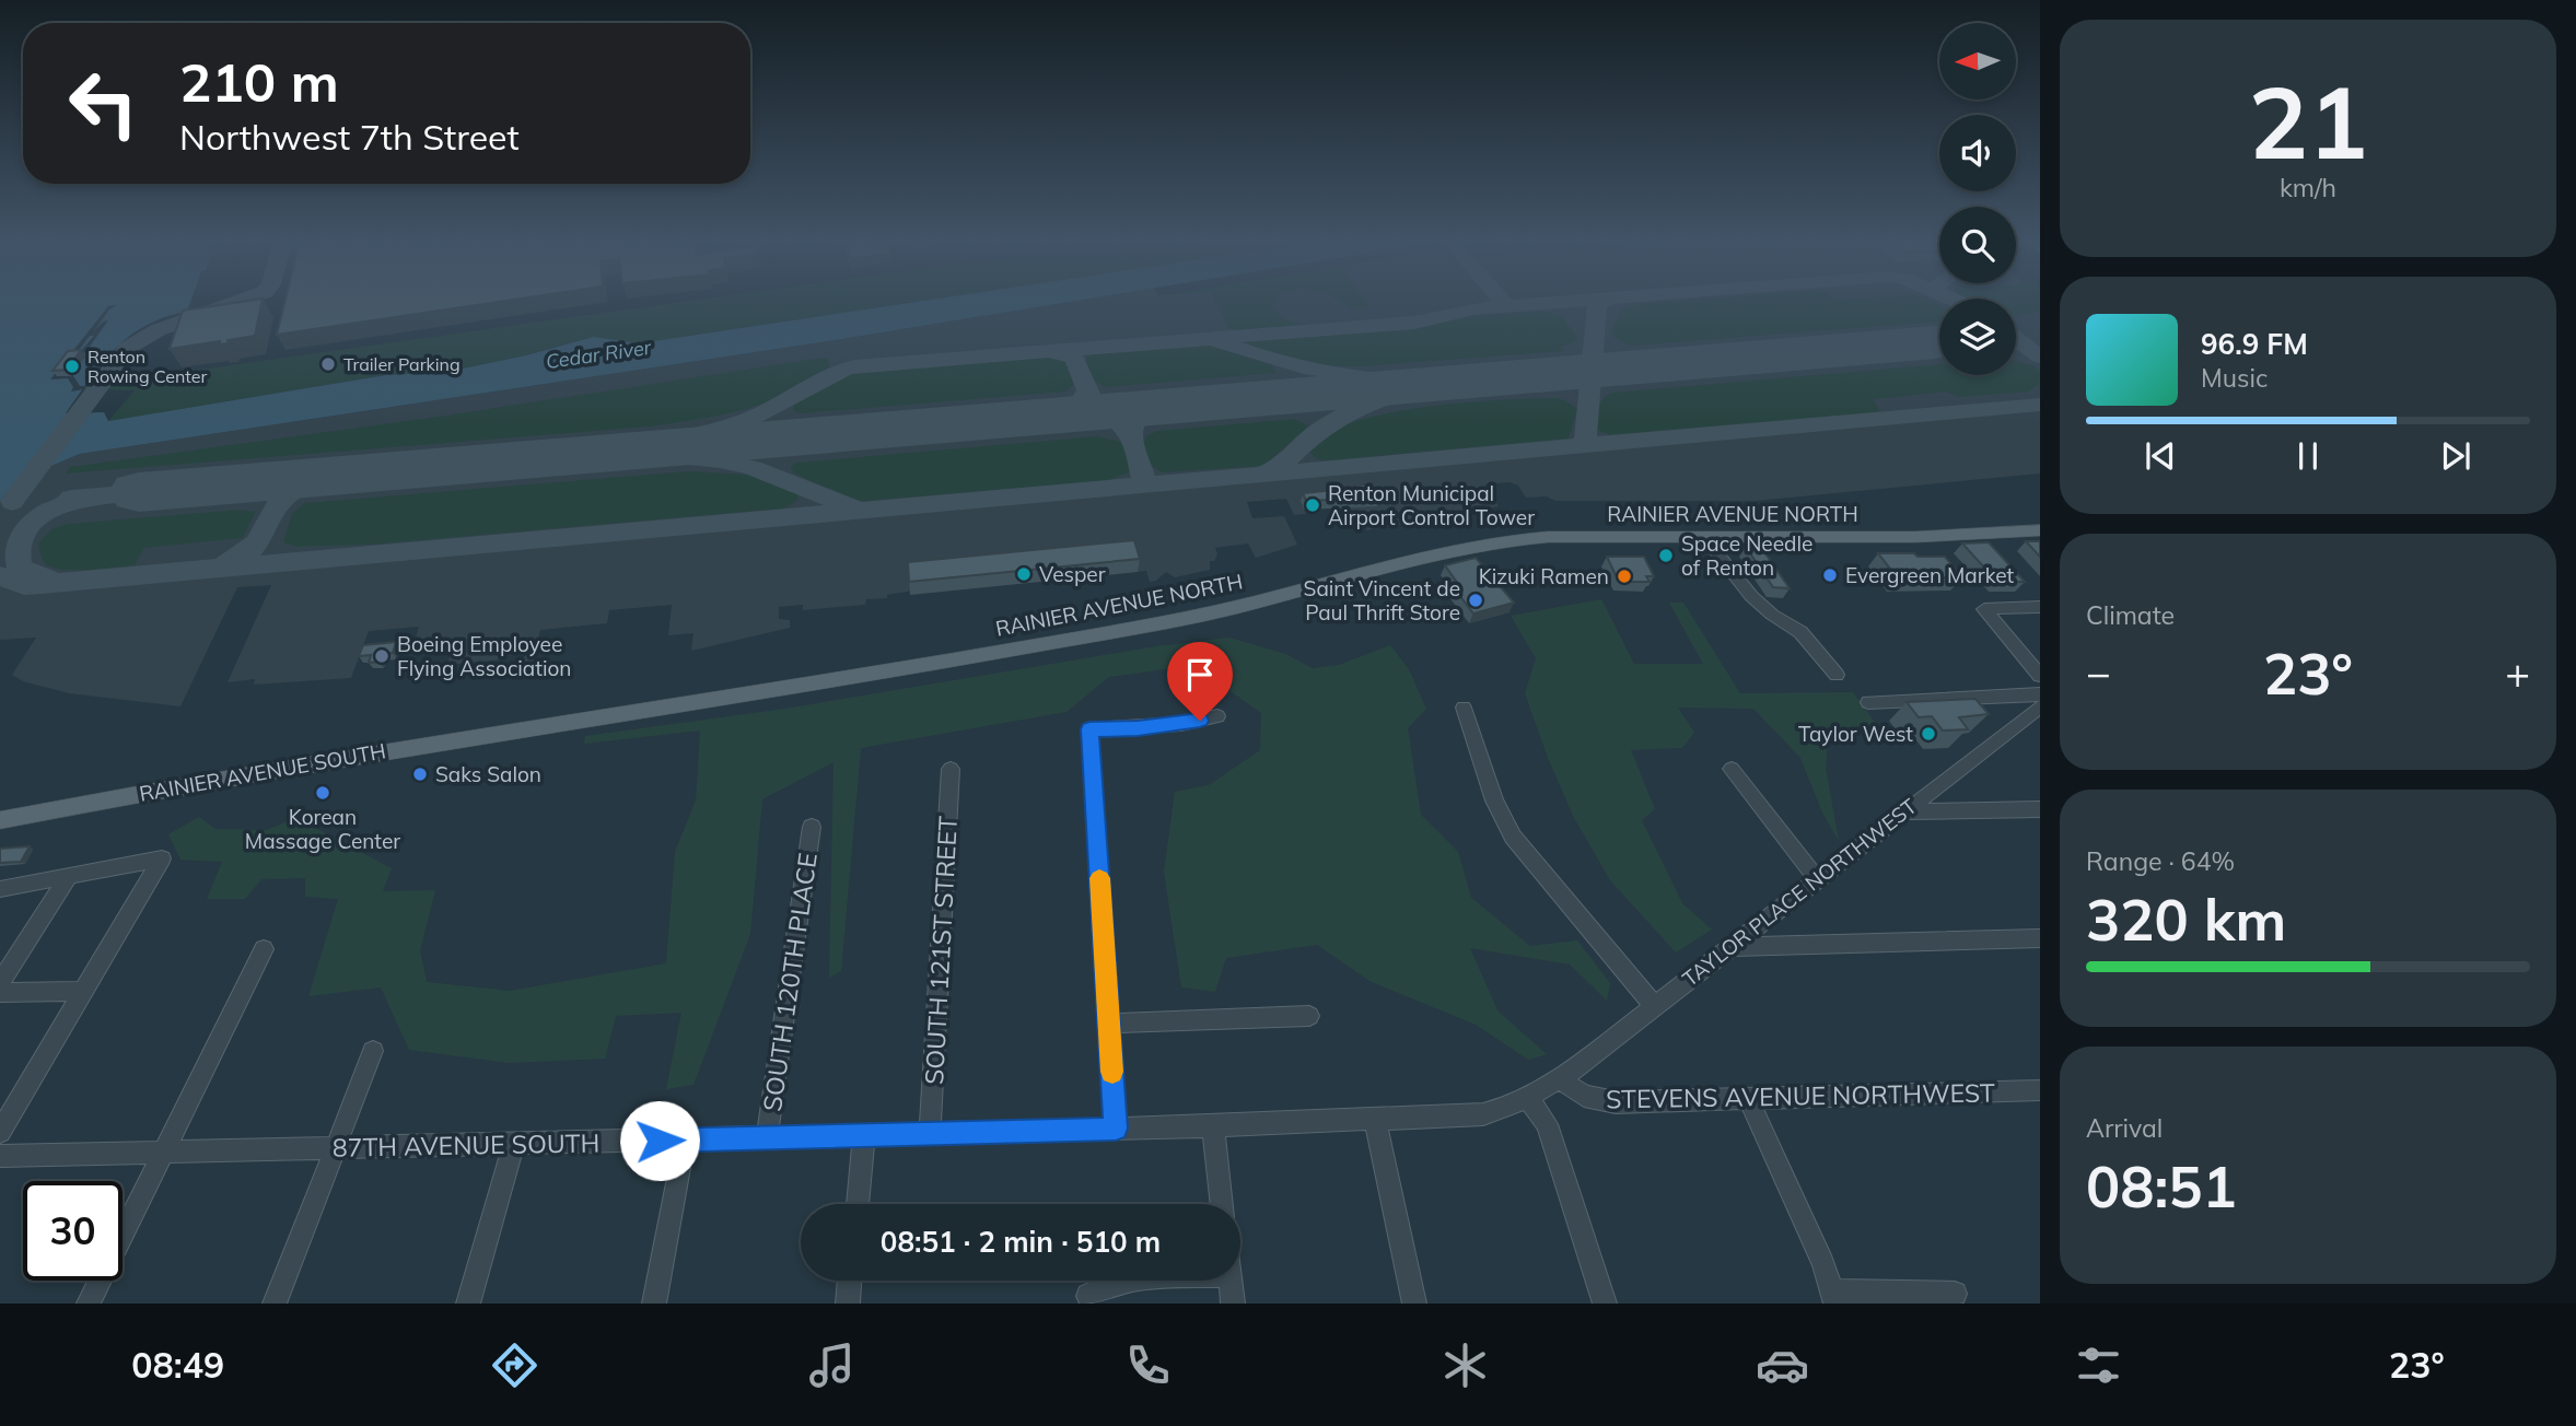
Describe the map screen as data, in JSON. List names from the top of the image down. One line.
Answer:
{"streets":{"main road":["RAINIER AVENUE NORTH","RAINIER AVENUE SOUTH"],"street":["TAYLOR PLACE NORTHWEST","SOUTH 121ST STREET","SOUTH 120TH PLACE","STEVENS AVENUE NORTHWEST","87TH AVENUE SOUTH"]},"crossings":[["RAINIER AVENUE NORTH","RAINIER AVENUE SOUTH"],["TAYLOR PLACE NORTHWEST","STEVENS AVENUE NORTHWEST"],["SOUTH 121ST STREET","87TH AVENUE SOUTH"],["SOUTH 120TH PLACE","87TH AVENUE SOUTH"]],"water":["Cedar River"],"places":["Trailer Parking","Renton Rowing Center","Renton Municipal Airport Control Tower","Space Needle of Renton","Vesper","Evergreen Market","Kizuki Ramen","Saint Vincent de Paul Thrift Store","Boeing Employee Flying Association","Taylor West","Saks Salon","Korean Massage Center"],"north":"left","page":{"tile":[["21","km/h"],"Climate",["Range · 64%","320 km"],["Arrival","08:51"]],"turn":["210 m","Northwest 7th Street"],"song":["96.9 FM","Music"],"heat":["−","23°","+"],"limit":"30","trip":"08:51 · 2 min · 510 m","tabs":["08:49","23°"]}}
